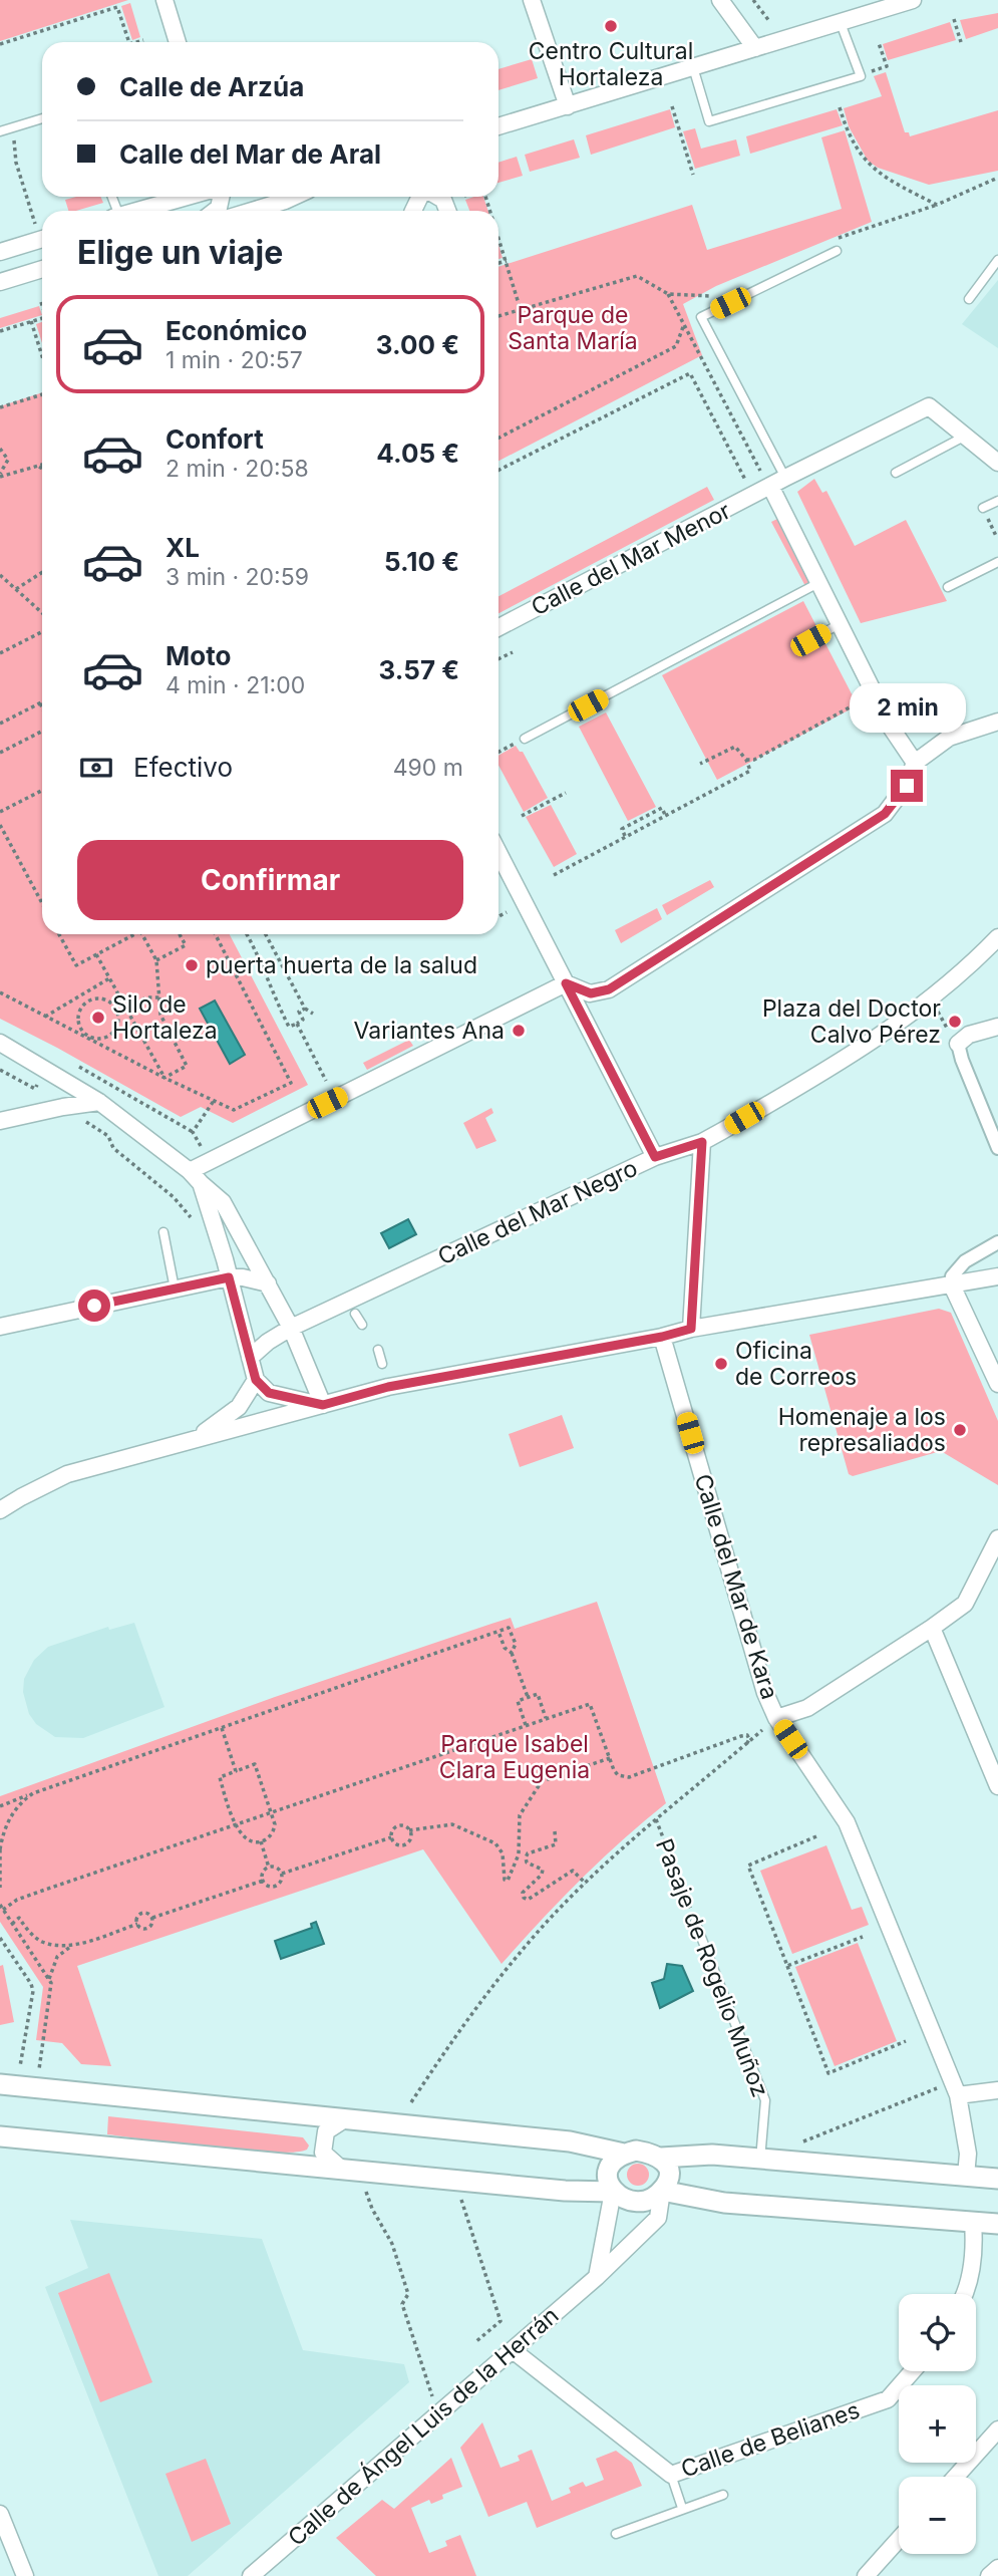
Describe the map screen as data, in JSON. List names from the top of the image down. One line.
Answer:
{"streets":{"street":["Calle del Mar Menor","Calle del Mar Negro","Calle del Mar de Kara","Calle de Ángel Luis de la Herrán","Calle de Belianes"],"lane":["Pasaje de Rogelio Muñoz"]},"crossings":[["Calle de Ángel Luis de la Herrán","Calle de Belianes"]],"parks":["Parque de Santa María","Parque Isabel Clara Eugenia"],"places":["Centro Cultural Hortaleza","puerta huerta de la salud","Silo de Hortaleza","Plaza del Doctor Calvo Pérez","Variantes Ana","Oficina de Correos","Homenaje a los represaliados"],"page":{"banner":["Calle de Arzúa","Calle del Mar de Aral"],"heading":"Elige un viaje","list":[{"name":"Económico","note":"1 min · 20:57","value":"3.00 €"},{"name":"Confort","note":"2 min · 20:58","value":"4.05 €"},{"name":"XL","note":"3 min · 20:59","value":"5.10 €"},{"name":"Moto","note":"4 min · 21:00","value":"3.57 €"}],"bubble":"2 min","pay":["Efectivo","490 m"],"buttons":"Confirmar","map_buttons":["+","−"]}}
